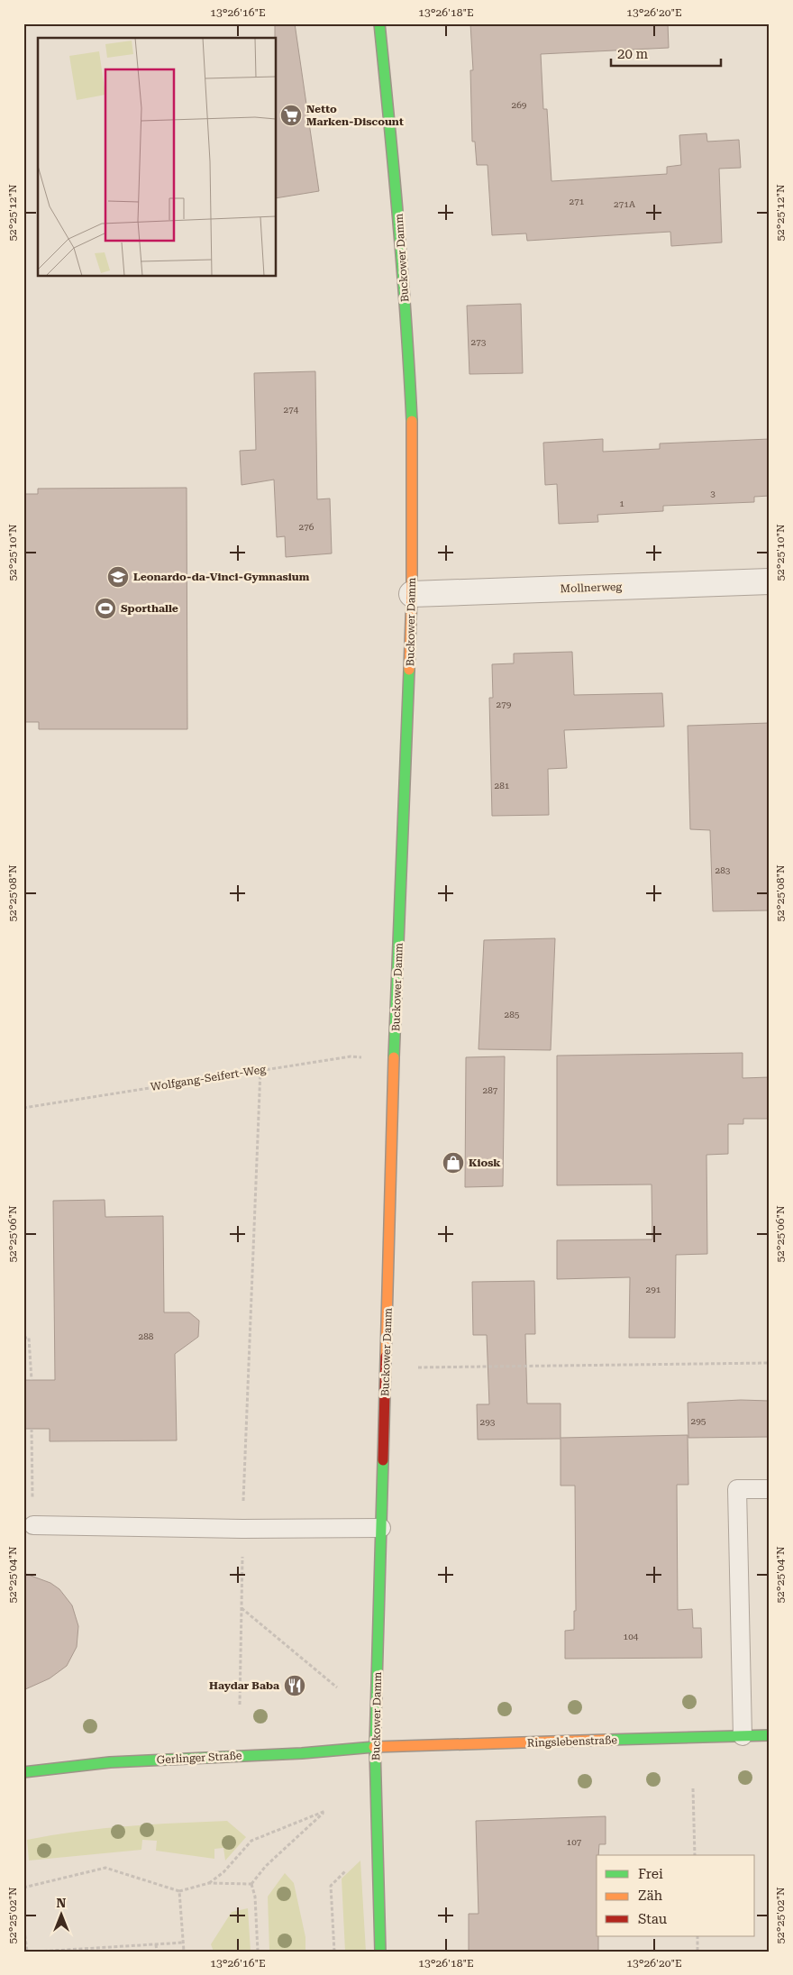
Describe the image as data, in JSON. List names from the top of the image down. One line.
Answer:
{"streets":{"main road":["Buckower Damm","Ringslebenstraße","Gerlinger Straße"],"street":["Mollnerweg"],"path":["Wolfgang-Seifert-Weg"]},"crossings":[["Buckower Damm","Mollnerweg"],["Buckower Damm","Wolfgang-Seifert-Weg"],["Buckower Damm","Ringslebenstraße"],["Buckower Damm","Gerlinger Straße"],["Ringslebenstraße","Gerlinger Straße"]],"places":{"supermarket":["Netto Marken-Discount"],"school or university":["Leonardo-da-Vinci-Gymnasium"],"sports":["Sporthalle"],"shop":["Kiosk"],"restaurant":["Haydar Baba"]},"house_numbers":["269","271","271A","273","274","3","1","276","279","281","283","285","287","291","288","295","293","104","107"],"legend":["Frei","Zäh","Stau"],"scale_bar":"20 m","north":"top","coordinates":["13°26'16\"E","13°26'18\"E","13°26'20\"E","52°25'12\"N","52°25'10\"N","52°25'08\"N","52°25'06\"N","52°25'04\"N","52°25'02\"N"]}
